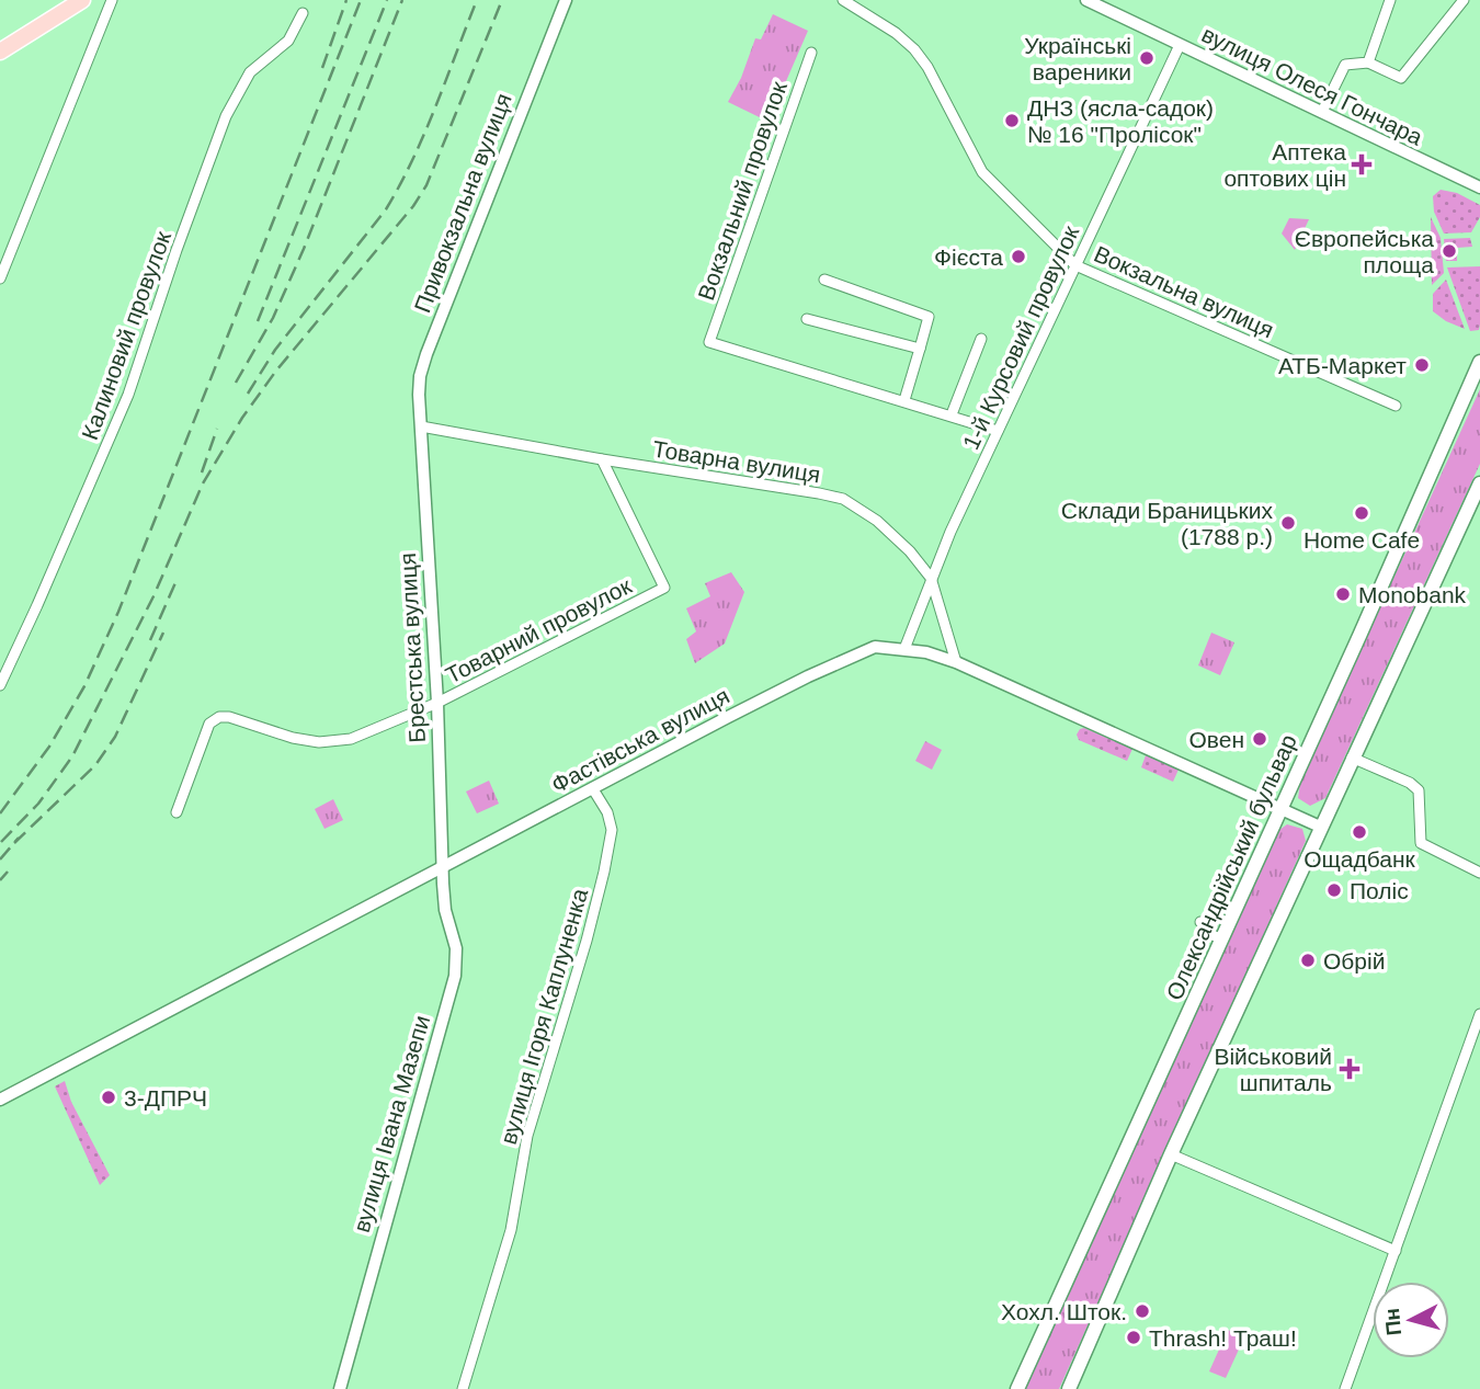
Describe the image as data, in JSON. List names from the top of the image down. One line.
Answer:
{"streets":{"main road":["Олександрійський бульвар"],"street":["вулиця Олеся Гончара","Вокзальний провулок","Привокзальна вулиця","Вокзальна вулиця","Калиновий провулок","1-й Курсовий провулок","Товарна вулиця","Товарний провулок","Брестська вулиця","Фастівська вулиця","вулиця Ігоря Каплуненка","вулиця Івана Мазепи"]},"crossings":[["вулиця Олеся Гончара","1-й Курсовий провулок"],["Привокзальна вулиця","Товарна вулиця"],["Привокзальна вулиця","Брестська вулиця"],["Вокзальна вулиця","1-й Курсовий провулок"],["1-й Курсовий провулок","Товарна вулиця"],["1-й Курсовий провулок","Фастівська вулиця"],["Товарна вулиця","Товарний провулок"],["Товарна вулиця","Брестська вулиця"],["Товарна вулиця","Фастівська вулиця"],["Товарний провулок","Брестська вулиця"],["Брестська вулиця","Фастівська вулиця"],["Брестська вулиця","вулиця Івана Мазепи"],["Фастівська вулиця","Олександрійський бульвар"],["Фастівська вулиця","вулиця Ігоря Каплуненка"],["Фастівська вулиця","вулиця Івана Мазепи"]],"places":{"other":["Українські вареники","ДНЗ (ясла-садок) № 16 \"Пролісок\"","Європейська площа","Фієста","АТБ-Маркет","Home Cafe","Склади Браницьких (1788 р.)","Monobank","Овен","Ощадбанк","Поліс","Обрій","3-ДПРЧ","Хохл. Шток.","Thrash! Траш!"],"health":["Аптека оптових цін","Військовий шпиталь"]},"north":"left"}
